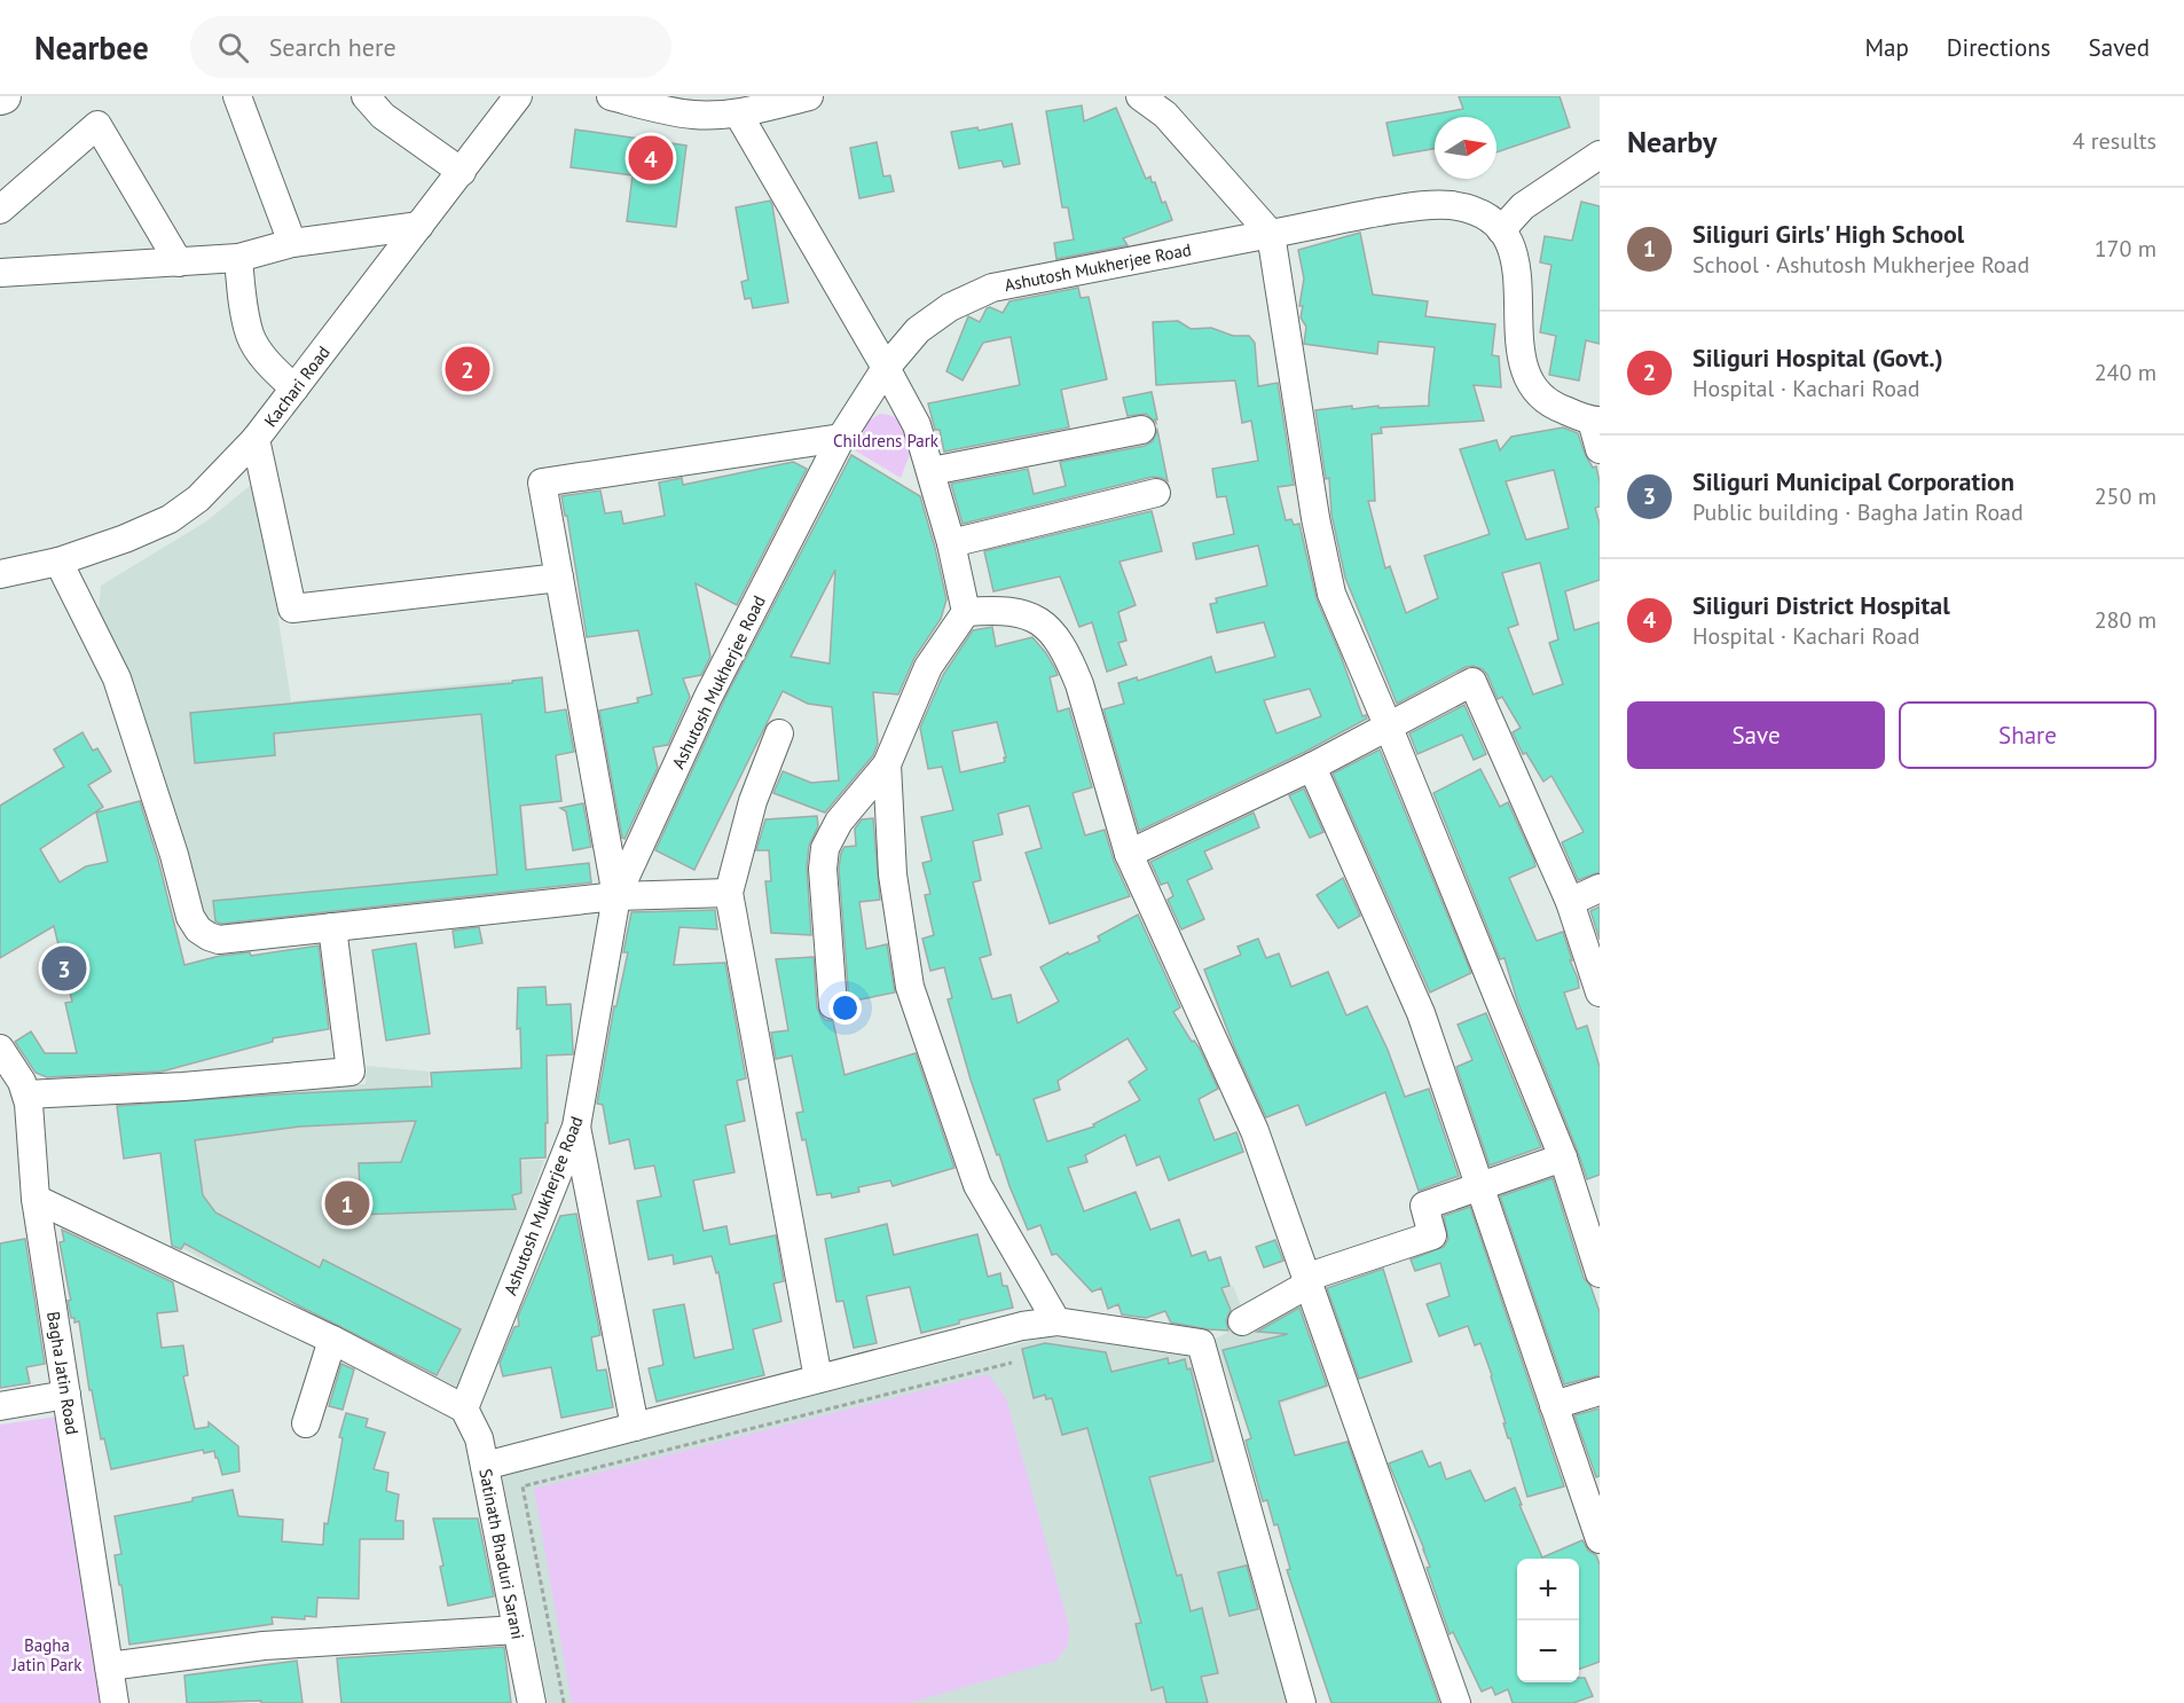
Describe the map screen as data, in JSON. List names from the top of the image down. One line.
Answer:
{"streets":{"street":["Ashutosh Mukherjee Road","Kachari Road","Bagha Jatin Road","Satinath Bhaduri Sarani"]},"crossings":[["Ashutosh Mukherjee Road","Satinath Bhaduri Sarani"]],"parks":["Childrens Park","Bagha Jatin Park"],"north":"right","page":{"header":"Nearbee","search":"Search here","nav":["Map","Directions","Saved"],"heading":["Nearby","4 results"],"pins":["4","2","3","1"],"list":[{"mark":"1","name":"Siliguri Girls' High School","note":"School · Ashutosh Mukherjee Road","value":"170 m"},{"mark":"2","name":"Siliguri Hospital (Govt.)","note":"Hospital · Kachari Road","value":"240 m"},{"mark":"3","name":"Siliguri Municipal Corporation","note":"Public building · Bagha Jatin Road","value":"250 m"},{"mark":"4","name":"Siliguri District Hospital","note":"Hospital · Kachari Road","value":"280 m"}],"buttons":["Save","Share"],"map_buttons":["+","−"]}}
